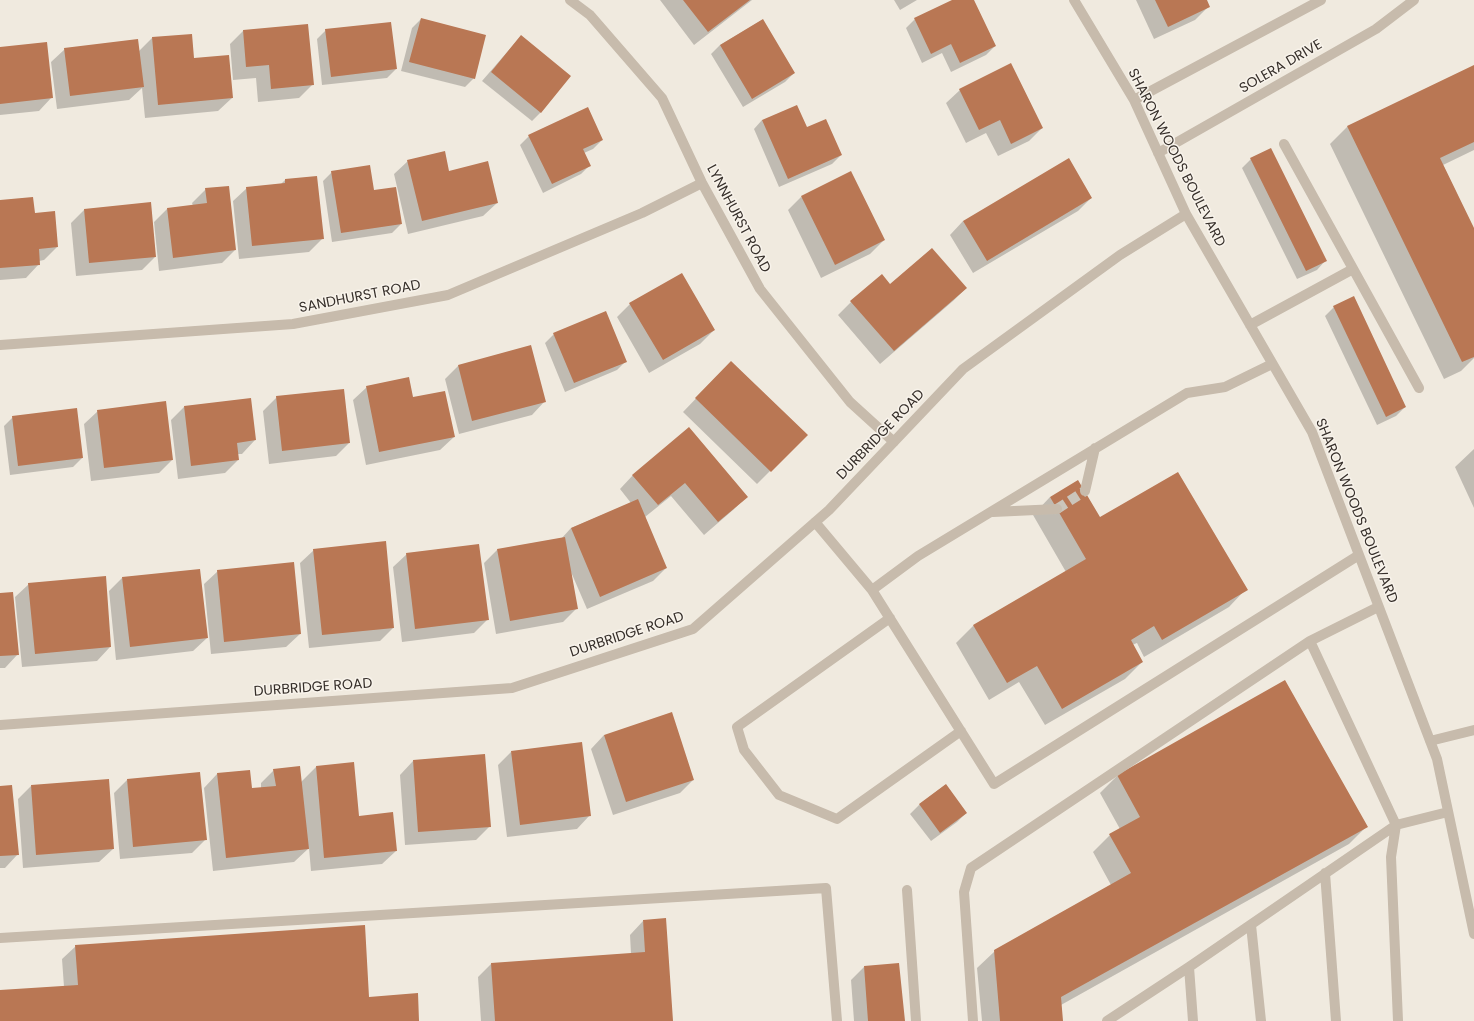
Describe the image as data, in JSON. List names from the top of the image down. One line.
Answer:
{"streets":{"street":["SOLERA DRIVE","SHARON WOODS BOULEVARD","LYNNHURST ROAD","SANDHURST ROAD","DURBRIDGE ROAD"]},"crossings":[["SOLERA DRIVE","SHARON WOODS BOULEVARD"],["SHARON WOODS BOULEVARD","DURBRIDGE ROAD"],["LYNNHURST ROAD","SANDHURST ROAD"],["LYNNHURST ROAD","DURBRIDGE ROAD"]]}
